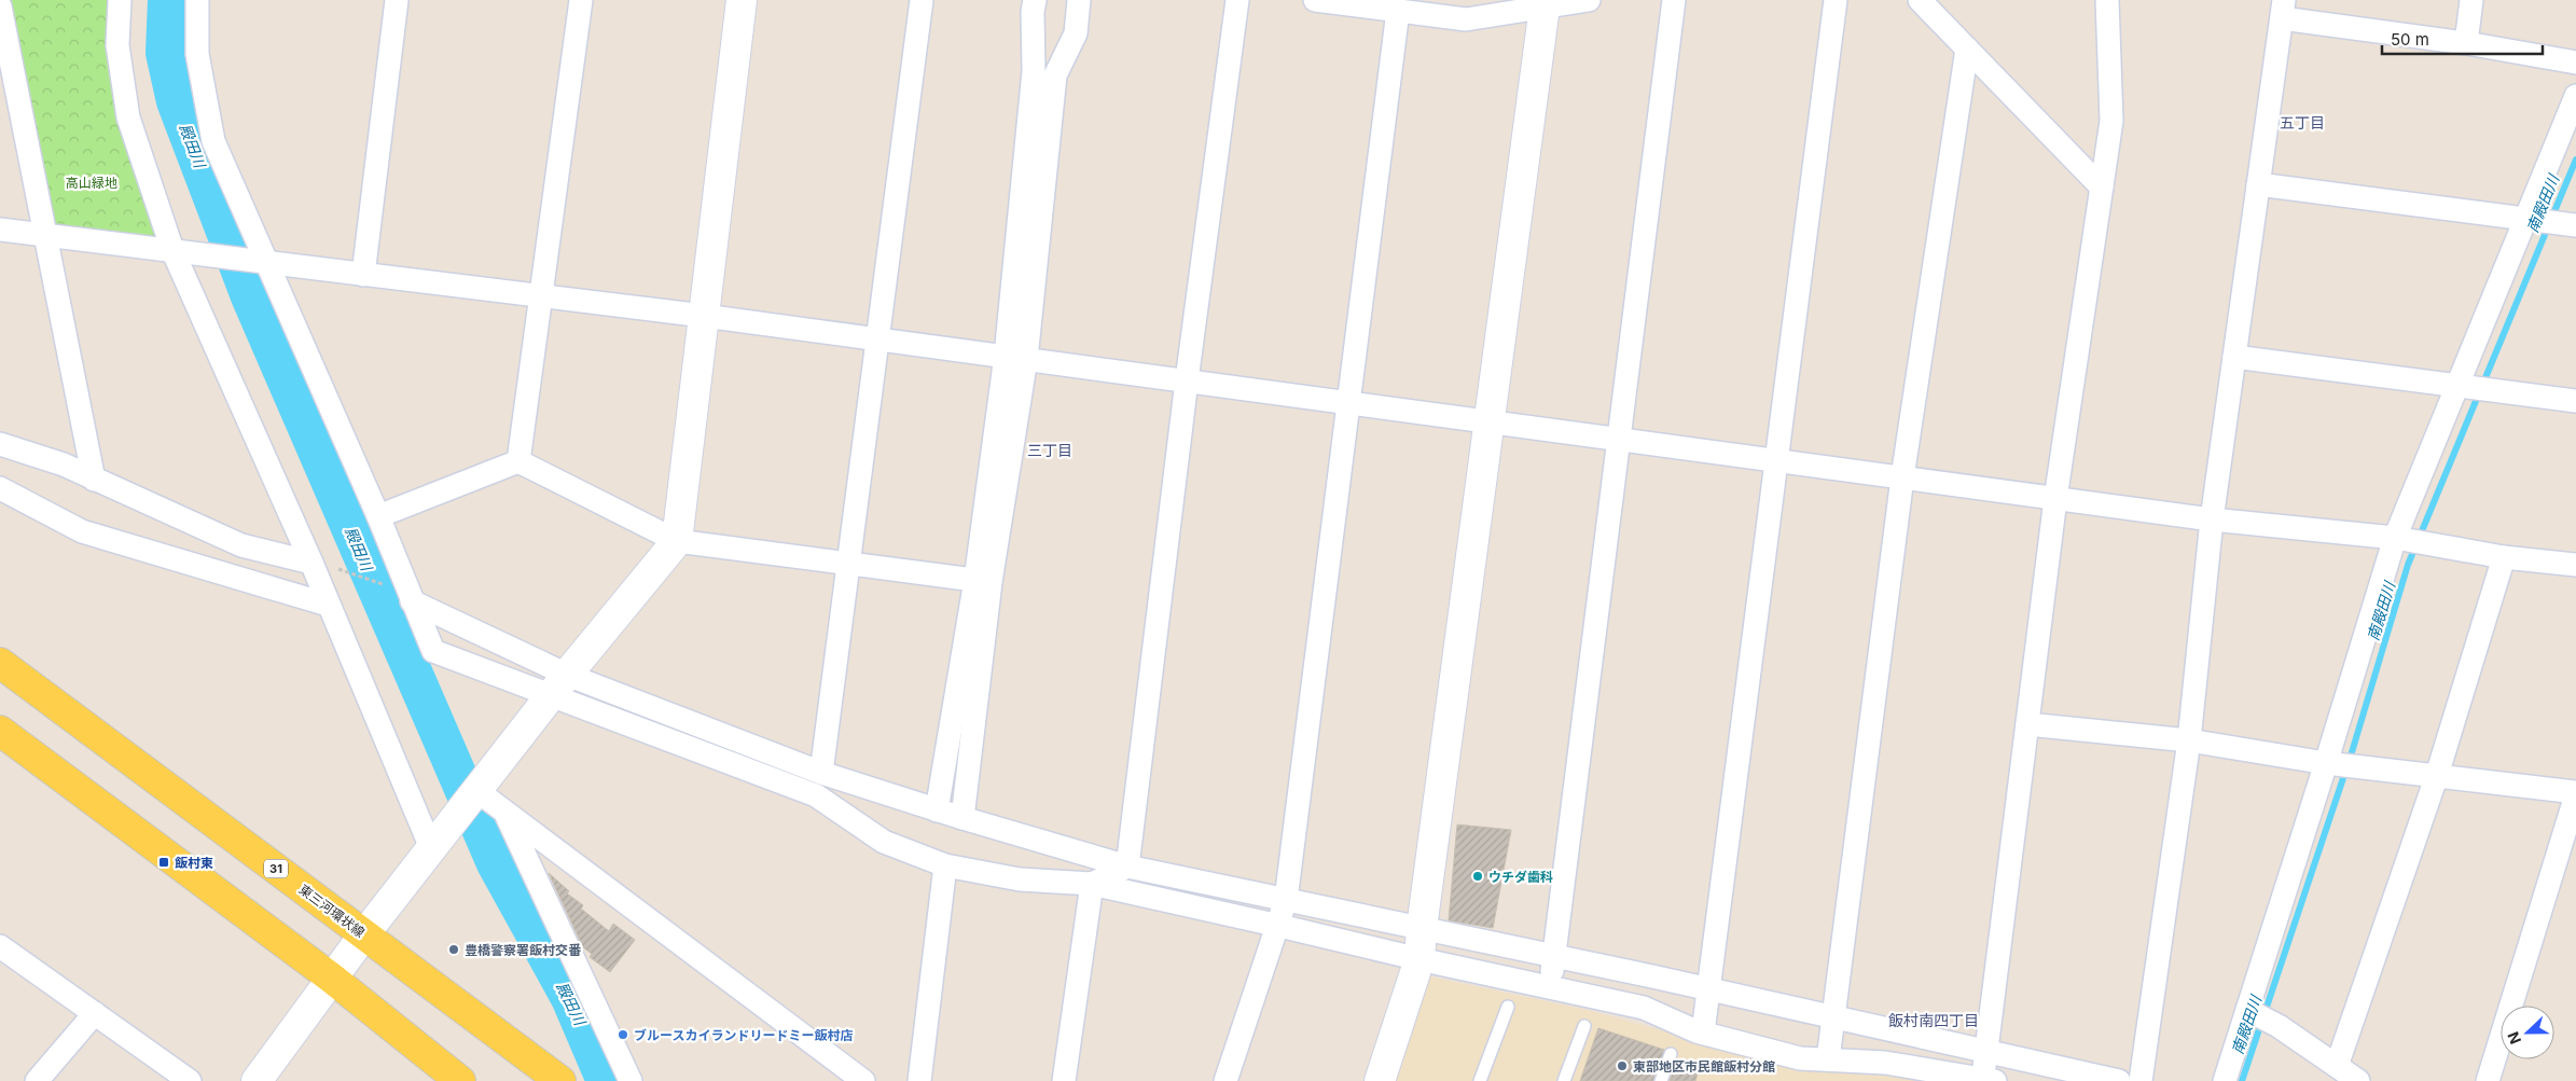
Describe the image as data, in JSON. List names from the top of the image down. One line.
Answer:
{"streets":{"main road":["31","東三河環状線"]},"districts":["五丁目","三丁目","飯村南四丁目"],"water":["殿田川","南殿田川"],"parks":["高山緑地"],"places":{"transit":["飯村東"],"other":["ウチダ歯科","豊橋警察署飯村交番","ブルースカイランドリードミー飯村店","東部地区市民館飯村分館"]},"scale_bar":"50 m","north":"left"}
